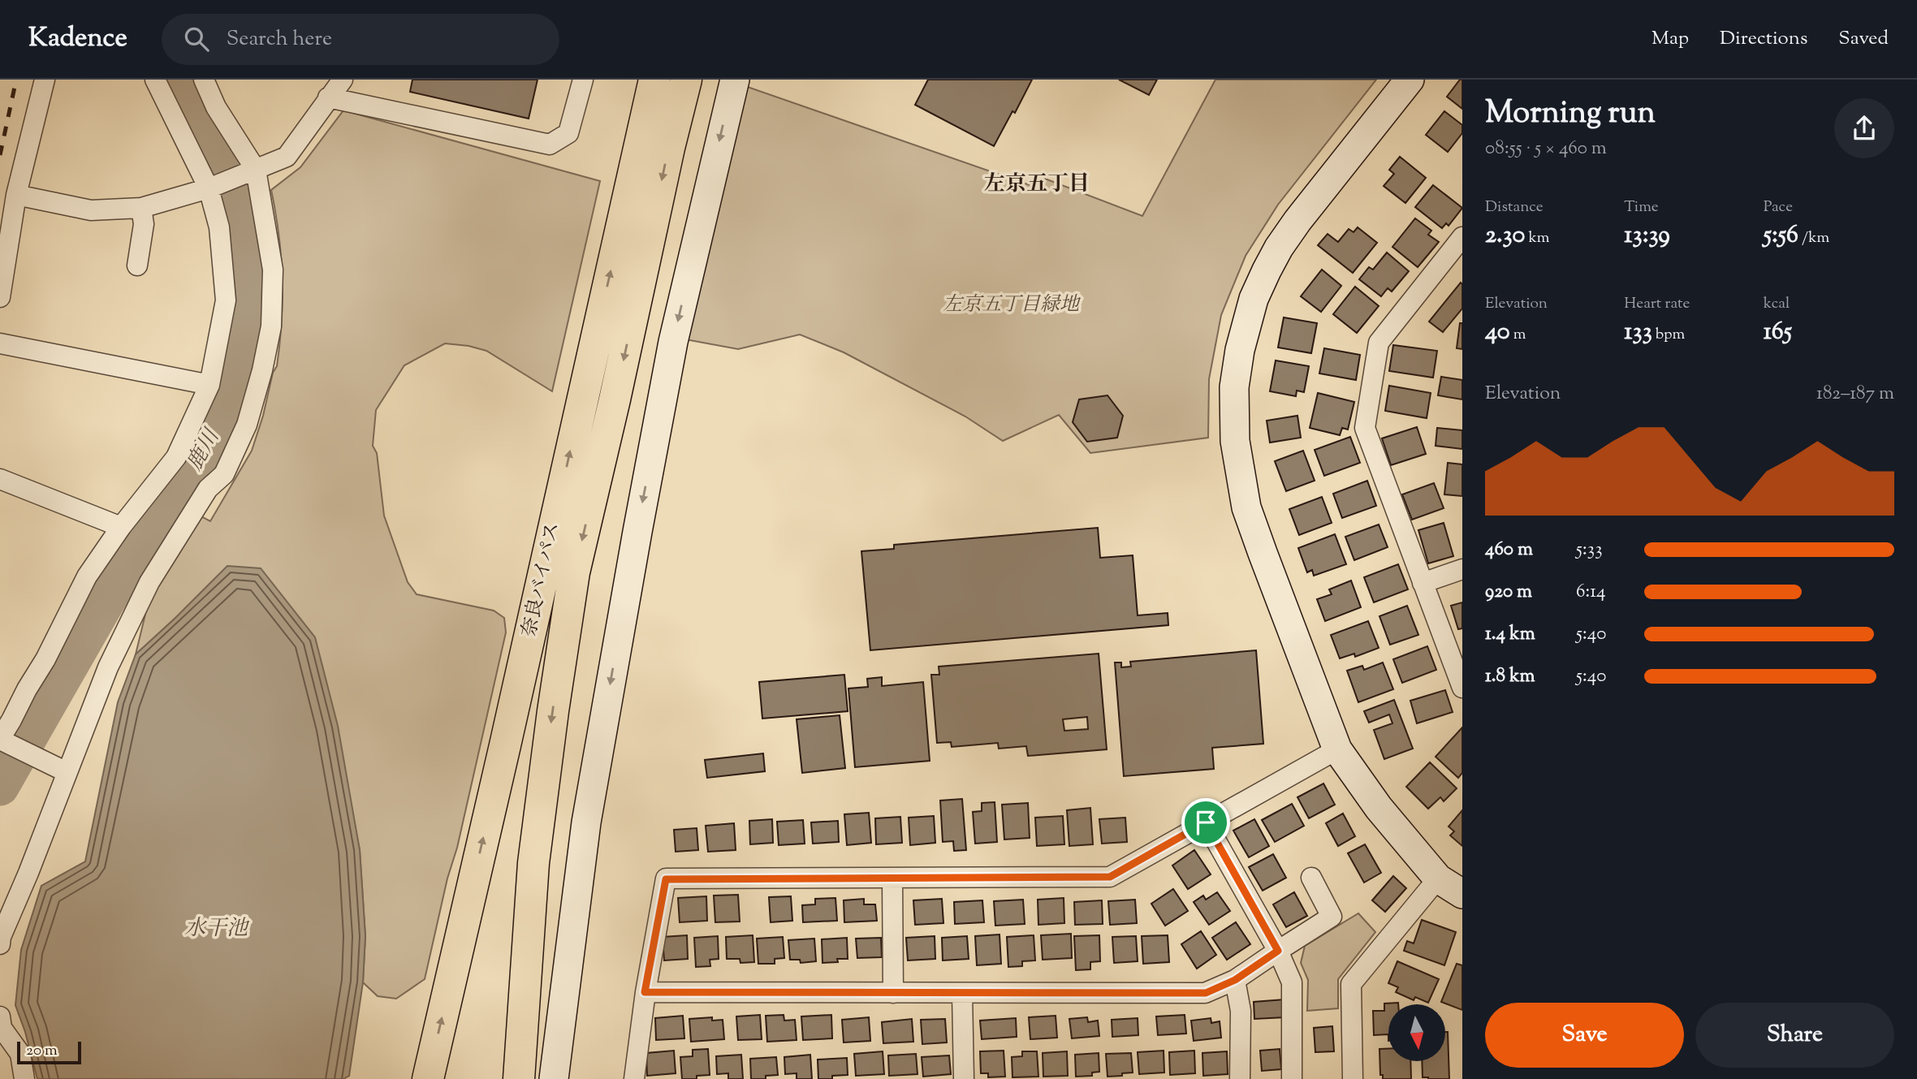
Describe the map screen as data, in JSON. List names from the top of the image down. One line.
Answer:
{"streets":{"highway":["奈良バイパス"]},"districts":["左京五丁目"],"water":["鹿川","水干池"],"parks":["左京五丁目緑地"],"scale_bar":"20 m","north":"bottom","page":{"header":"Kadence","search":"Search here","nav":["Map","Directions","Saved"],"heading":["Morning run","08:55 · 5 × 460 m"],"stats":[["Distance","2.30 km"],["Time","13:39"],["Pace","5:56 /km"],["Elevation","40 m"],["Heart rate","133 bpm"],["kcal","165"]],"chart":["Elevation","182–187 m"],"list":[{"name":"460 m","note":"5:33"},{"name":"920 m","note":"6:14"},{"name":"1.4 km","note":"5:40"},{"name":"1.8 km","note":"5:40"}],"buttons":["Save","Share"],"scale":"20 m"}}
